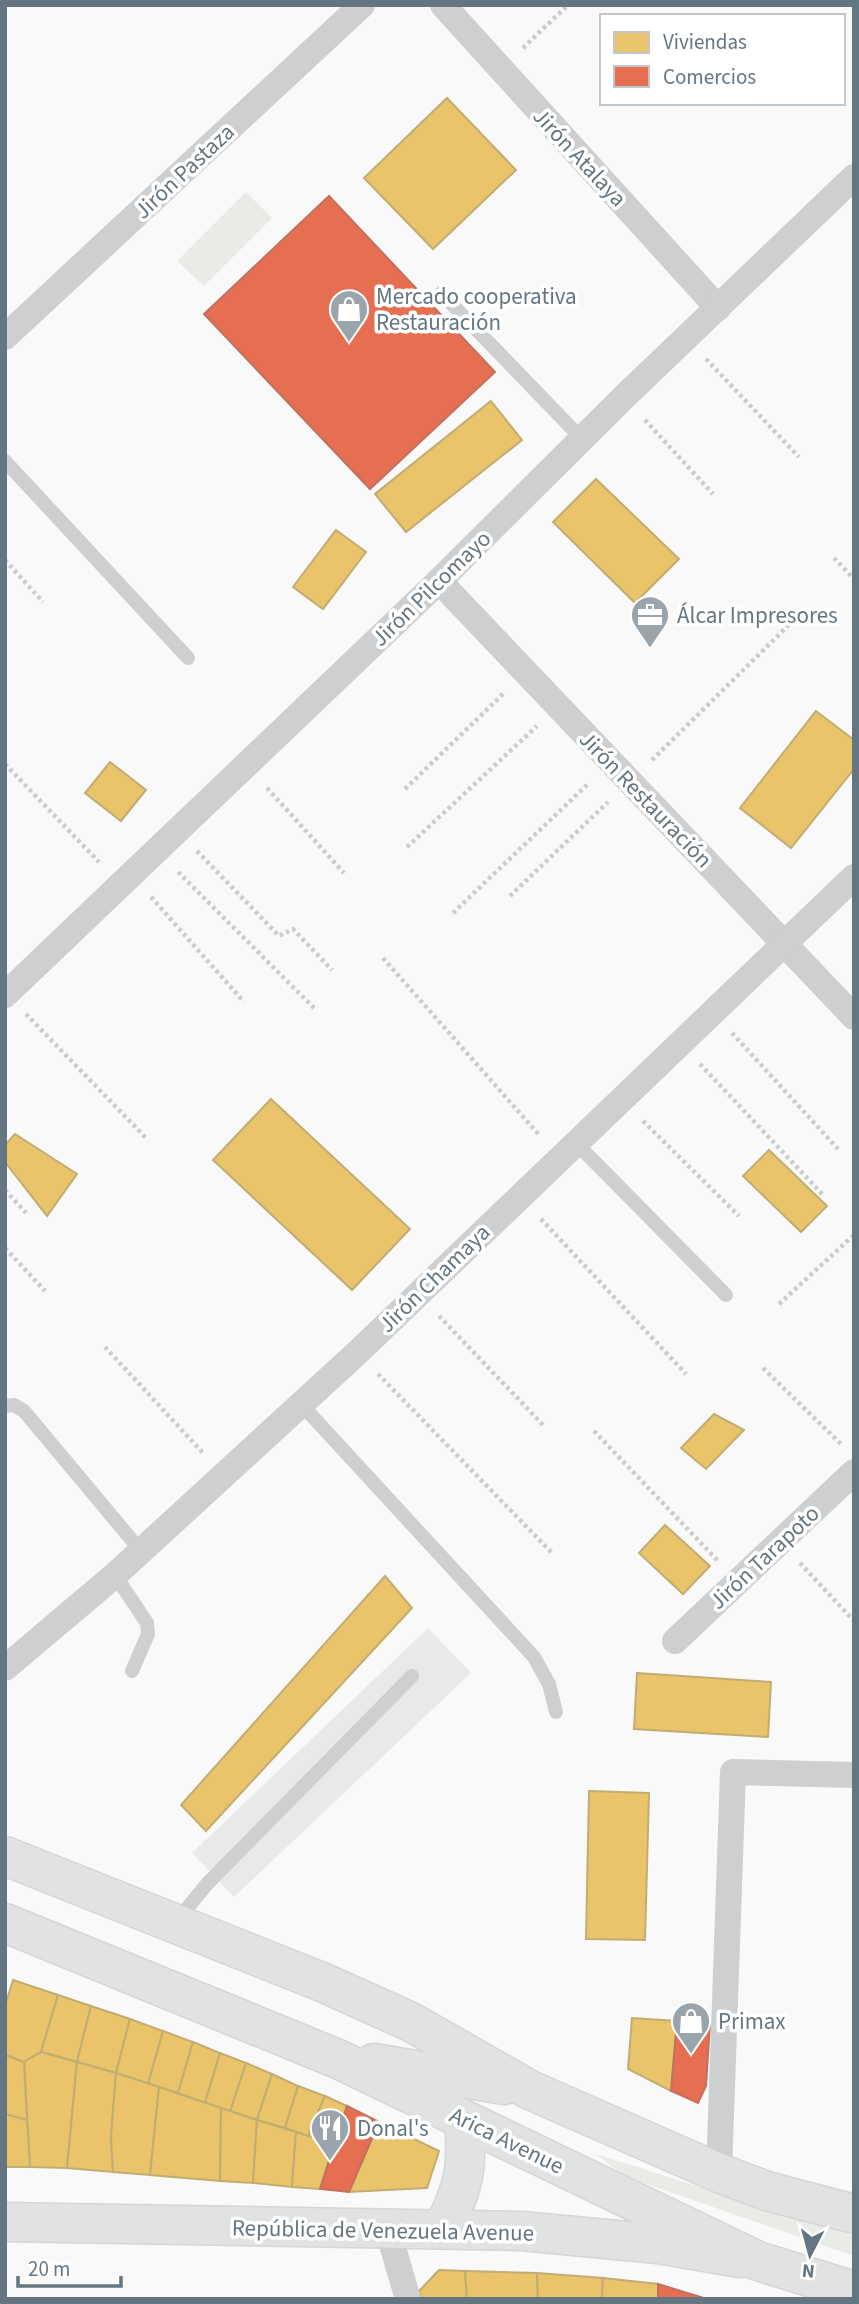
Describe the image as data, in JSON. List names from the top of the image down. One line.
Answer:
{"streets":{"main road":["Arica Avenue","República de Venezuela Avenue"],"street":["Jirón Atalaya","Jirón Pastaza","Jirón Pilcomayo","Jirón Restauración","Jirón Chamaya","Jirón Tarapoto"]},"crossings":[["Jirón Atalaya","Jirón Pilcomayo"],["Jirón Pilcomayo","Jirón Restauración"],["Jirón Restauración","Jirón Chamaya"],["Arica Avenue","República de Venezuela Avenue"]],"places":{"shop":["Mercado cooperativa Restauración","Primax"],"office":["Álcar Impresores"],"restaurant":["Donal's"]},"legend":["Viviendas","Comercios"],"scale_bar":"20 m","north":"bottom"}
